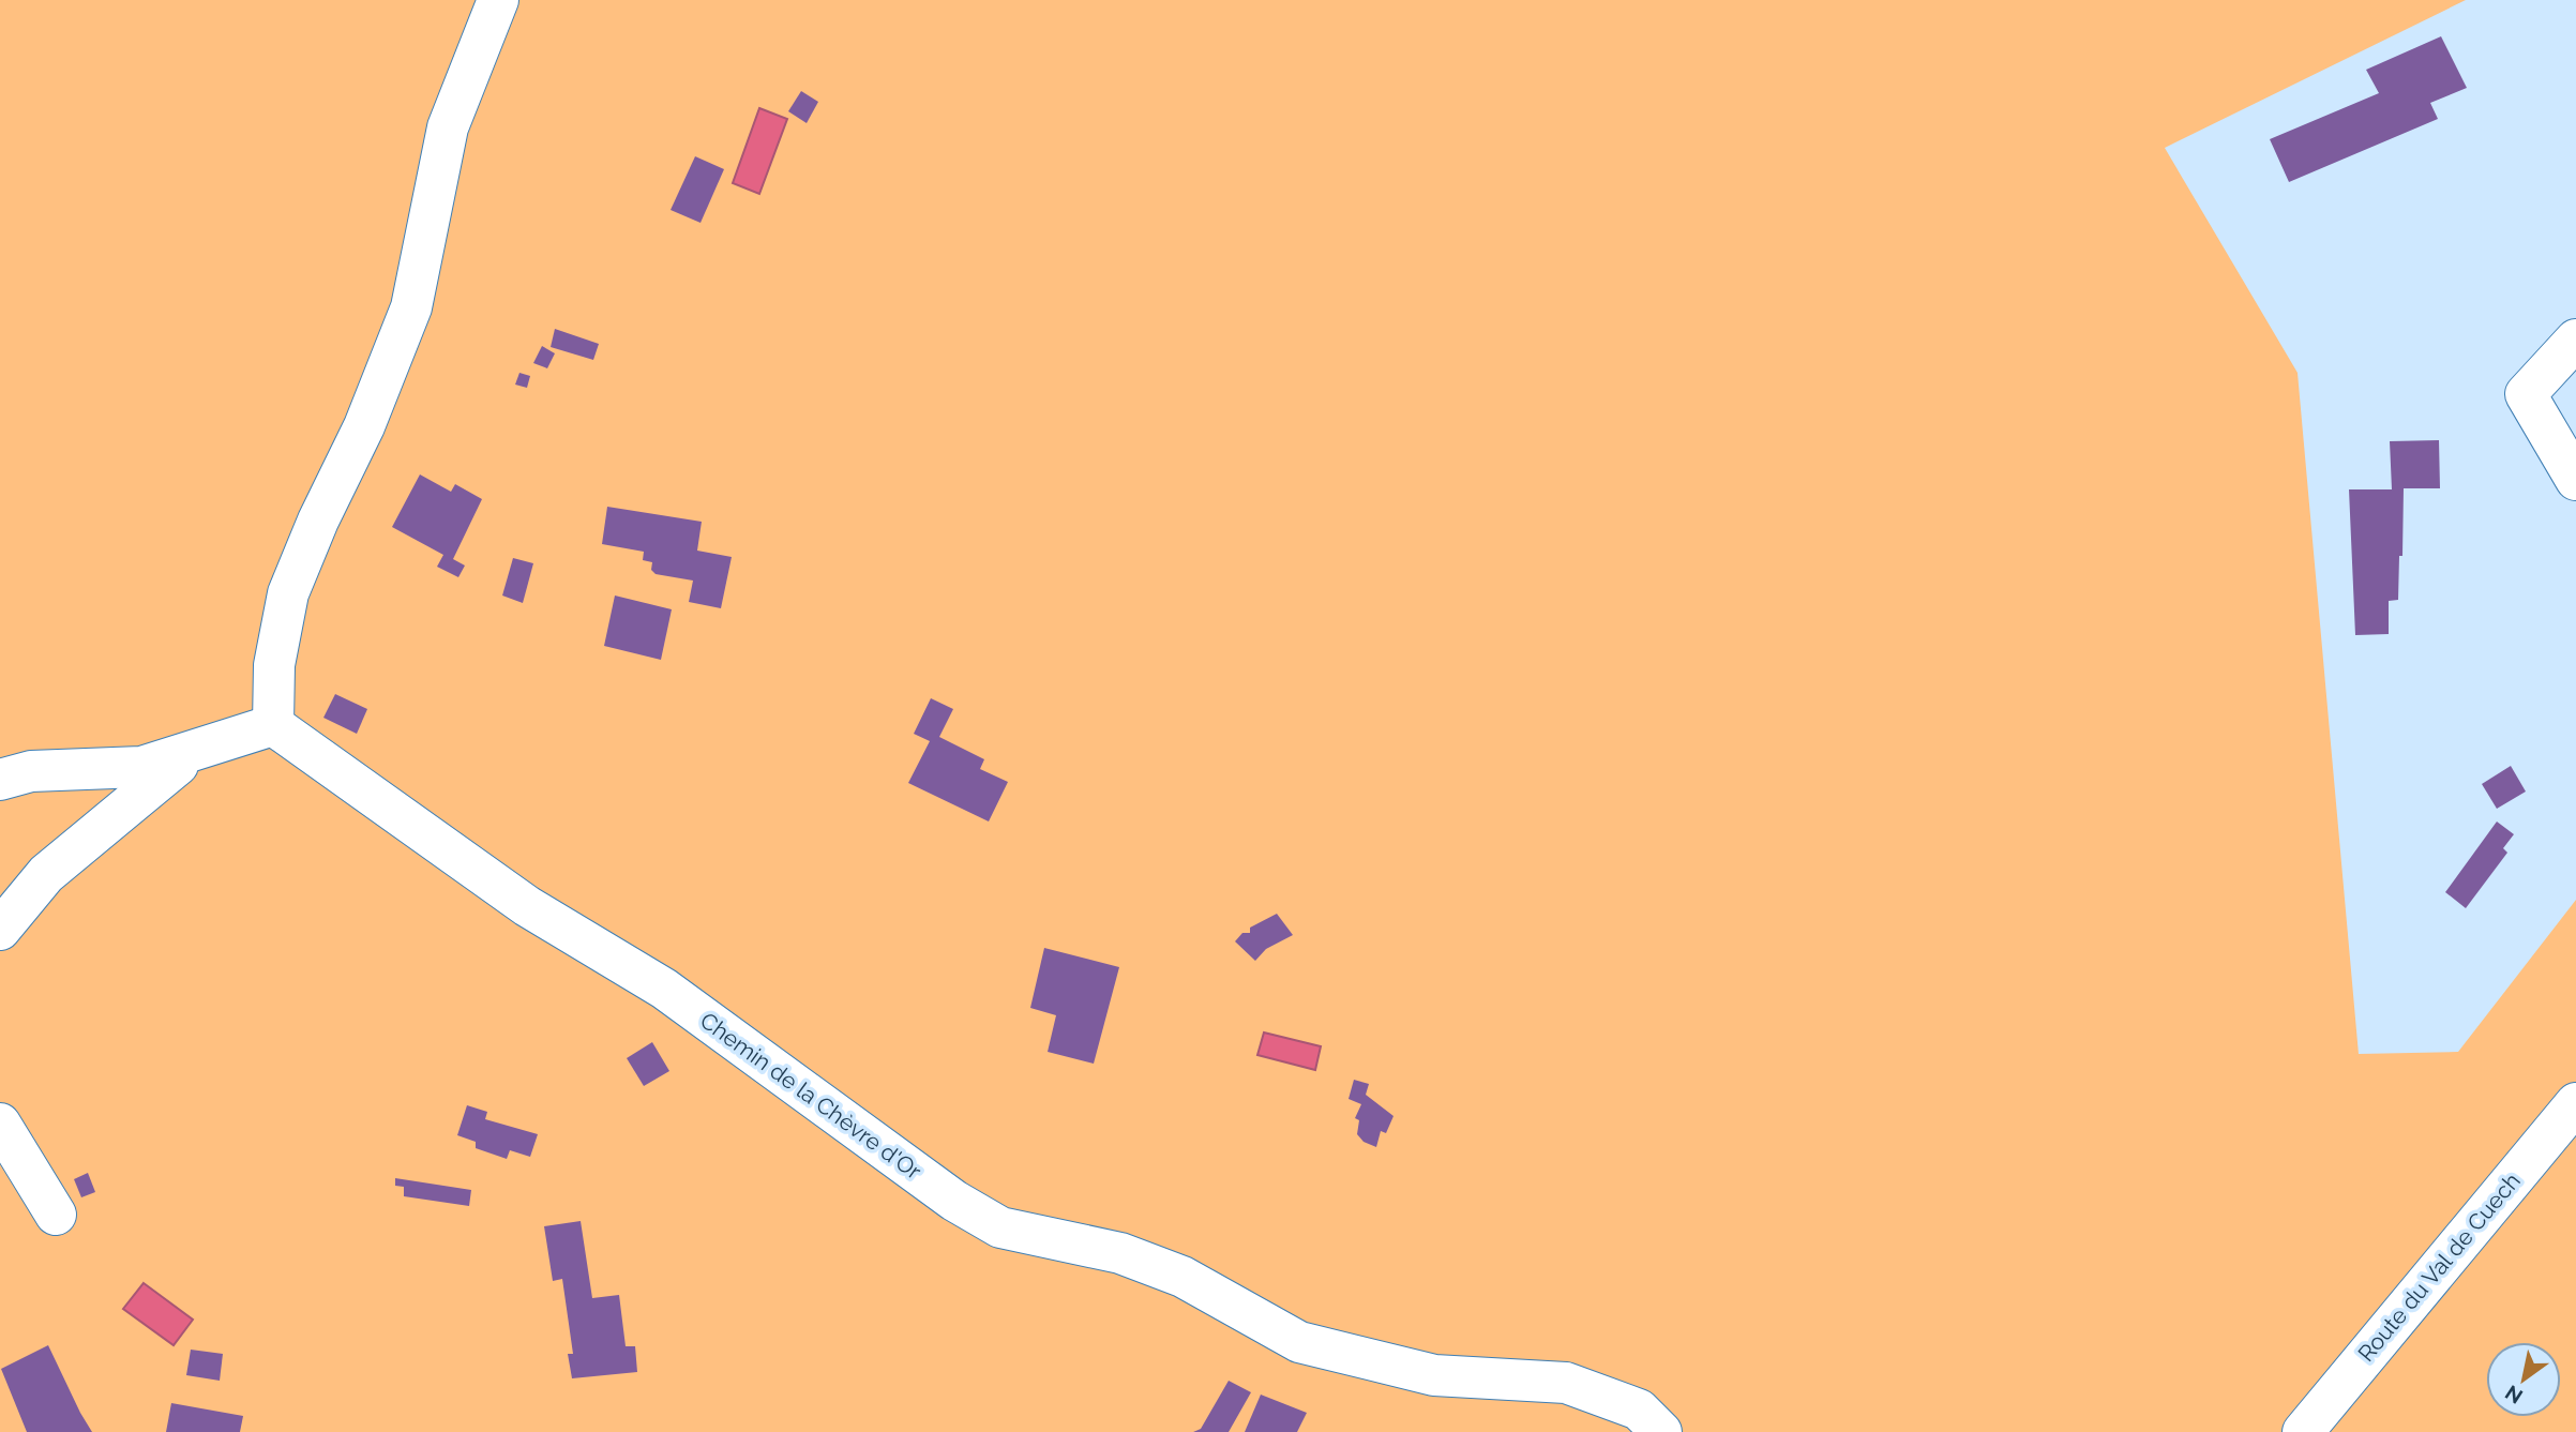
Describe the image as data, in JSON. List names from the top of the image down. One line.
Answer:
{"streets":{"street":["Chemin de la Chèvre d'Or","Route du Val de Cuech"]},"north":"bottom left"}
